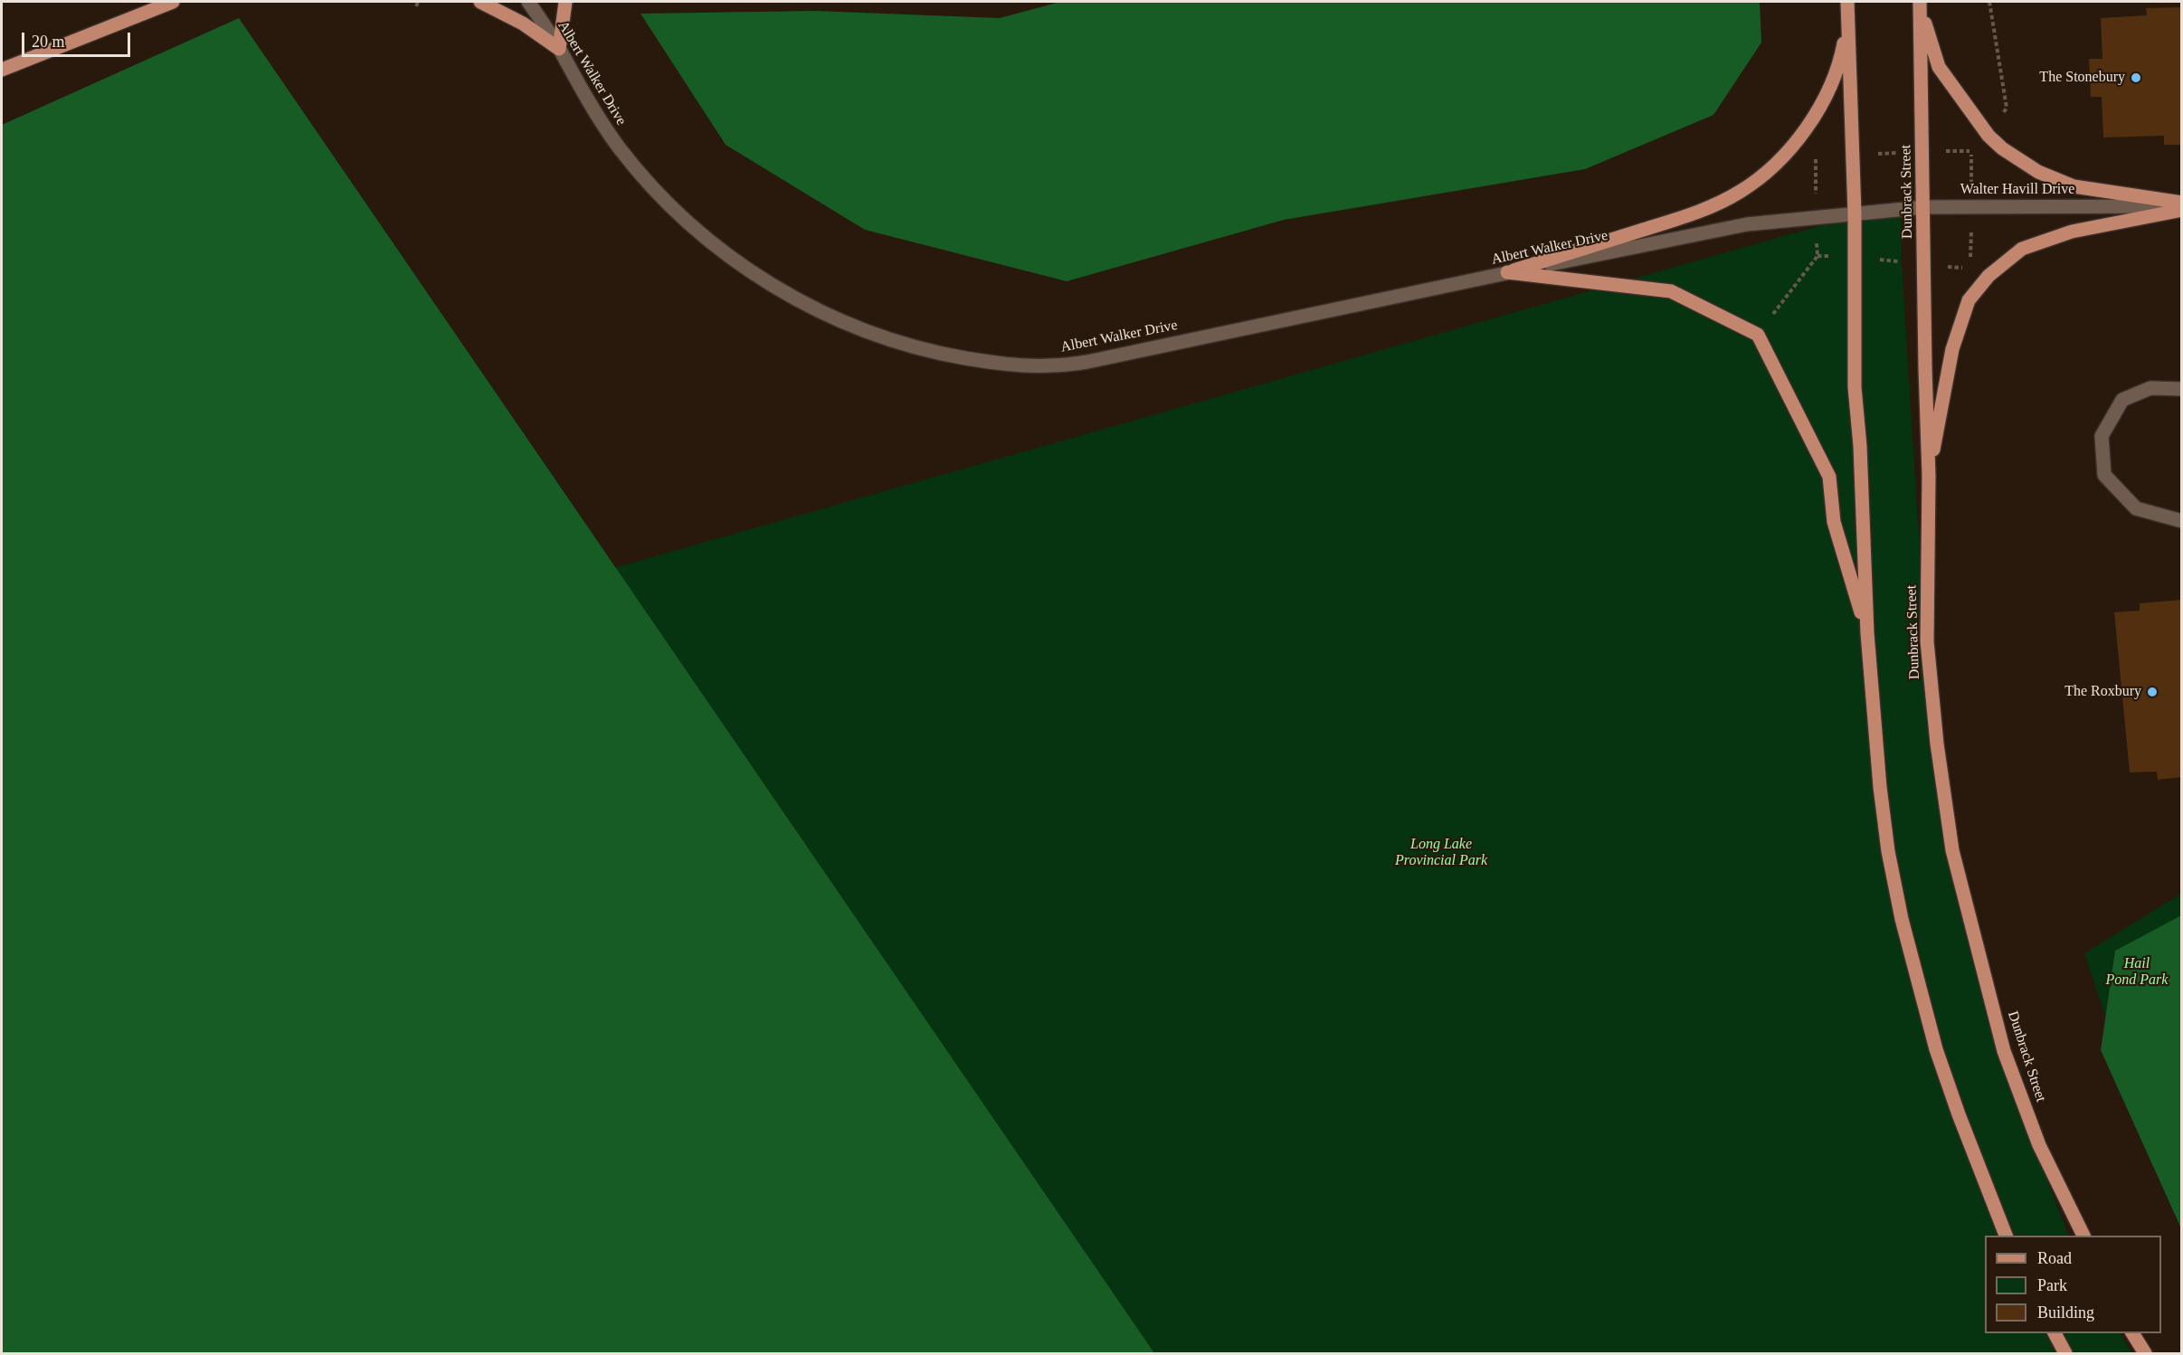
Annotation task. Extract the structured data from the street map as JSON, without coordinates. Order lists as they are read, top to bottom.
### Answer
{
  "streets": {
    "main road": ["Dunbrack Street"],
    "street": ["Albert Walker Drive", "Walter Havill Drive"]
  },
  "crossings": [
    ["Albert Walker Drive", "Walter Havill Drive"],
    ["Walter Havill Drive", "Dunbrack Street"]
  ],
  "parks": ["Long Lake Provincial Park", "Hail Pond Park"],
  "places": ["The Stonebury", "The Roxbury"],
  "legend": ["Road", "Park", "Building"],
  "scale_bar": "20 m"
}
